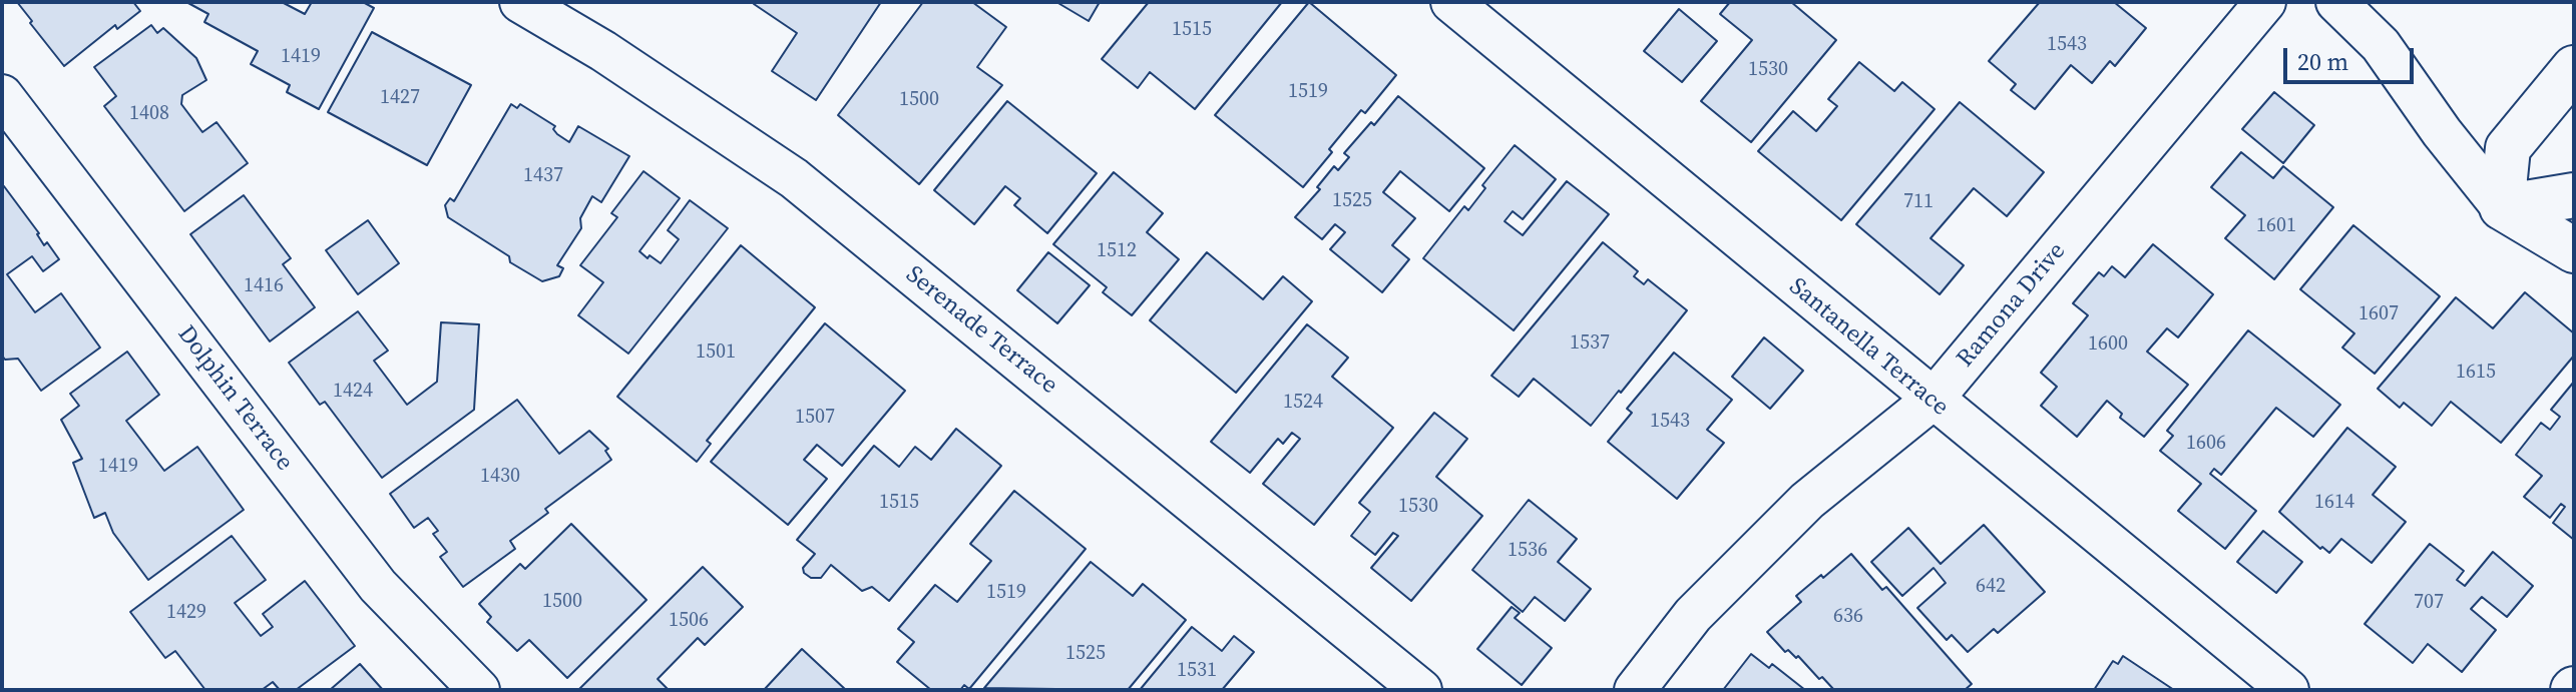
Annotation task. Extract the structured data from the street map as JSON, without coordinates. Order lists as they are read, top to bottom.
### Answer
{
  "streets": {
    "street": [
      "Ramona Drive",
      "Serenade Terrace",
      "Santanella Terrace",
      "Dolphin Terrace"
    ]
  },
  "crossings": [
    ["Ramona Drive", "Santanella Terrace"]
  ],
  "house_numbers": [
    "1515",
    "1543",
    "1419",
    "1530",
    "1519",
    "1427",
    "1500",
    "1408",
    "1437",
    "1525",
    "711",
    "1601",
    "1512",
    "1416",
    "1607",
    "1537",
    "1600",
    "1501",
    "1615",
    "1424",
    "1524",
    "1507",
    "1543",
    "1606",
    "1419",
    "1430",
    "1515",
    "1614",
    "1530",
    "1536",
    "642",
    "1519",
    "1500",
    "707",
    "1429",
    "636",
    "1506",
    "1525",
    "1531"
  ],
  "scale_bar": "20 m"
}
